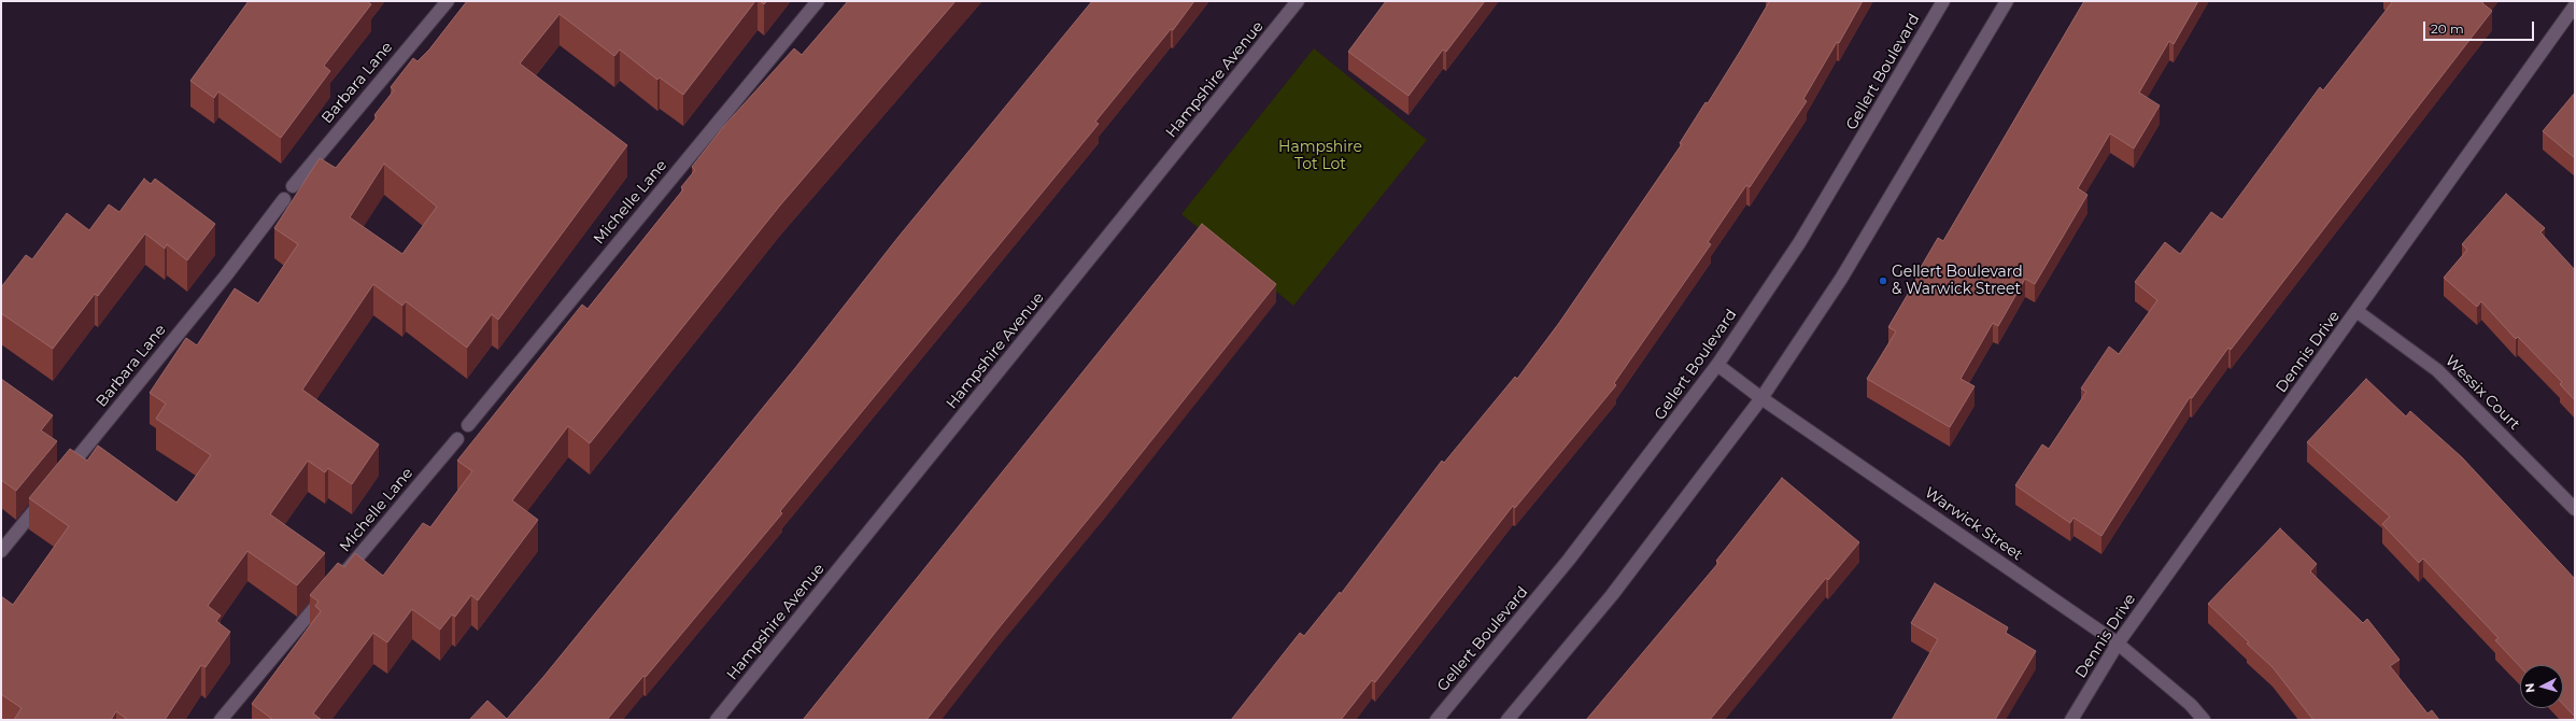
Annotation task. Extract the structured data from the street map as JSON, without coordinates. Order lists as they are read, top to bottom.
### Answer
{
  "streets": {
    "street": [
      "Gellert Boulevard",
      "Hampshire Avenue",
      "Barbara Lane",
      "Michelle Lane",
      "Dennis Drive",
      "Wessix Court",
      "Warwick Street"
    ]
  },
  "crossings": [
    ["Gellert Boulevard", "Warwick Street"],
    ["Dennis Drive", "Wessix Court"],
    ["Dennis Drive", "Warwick Street"]
  ],
  "parks": ["Hampshire Tot Lot"],
  "places": ["Gellert Boulevard & Warwick Street"],
  "scale_bar": "20 m",
  "north": "left"
}
